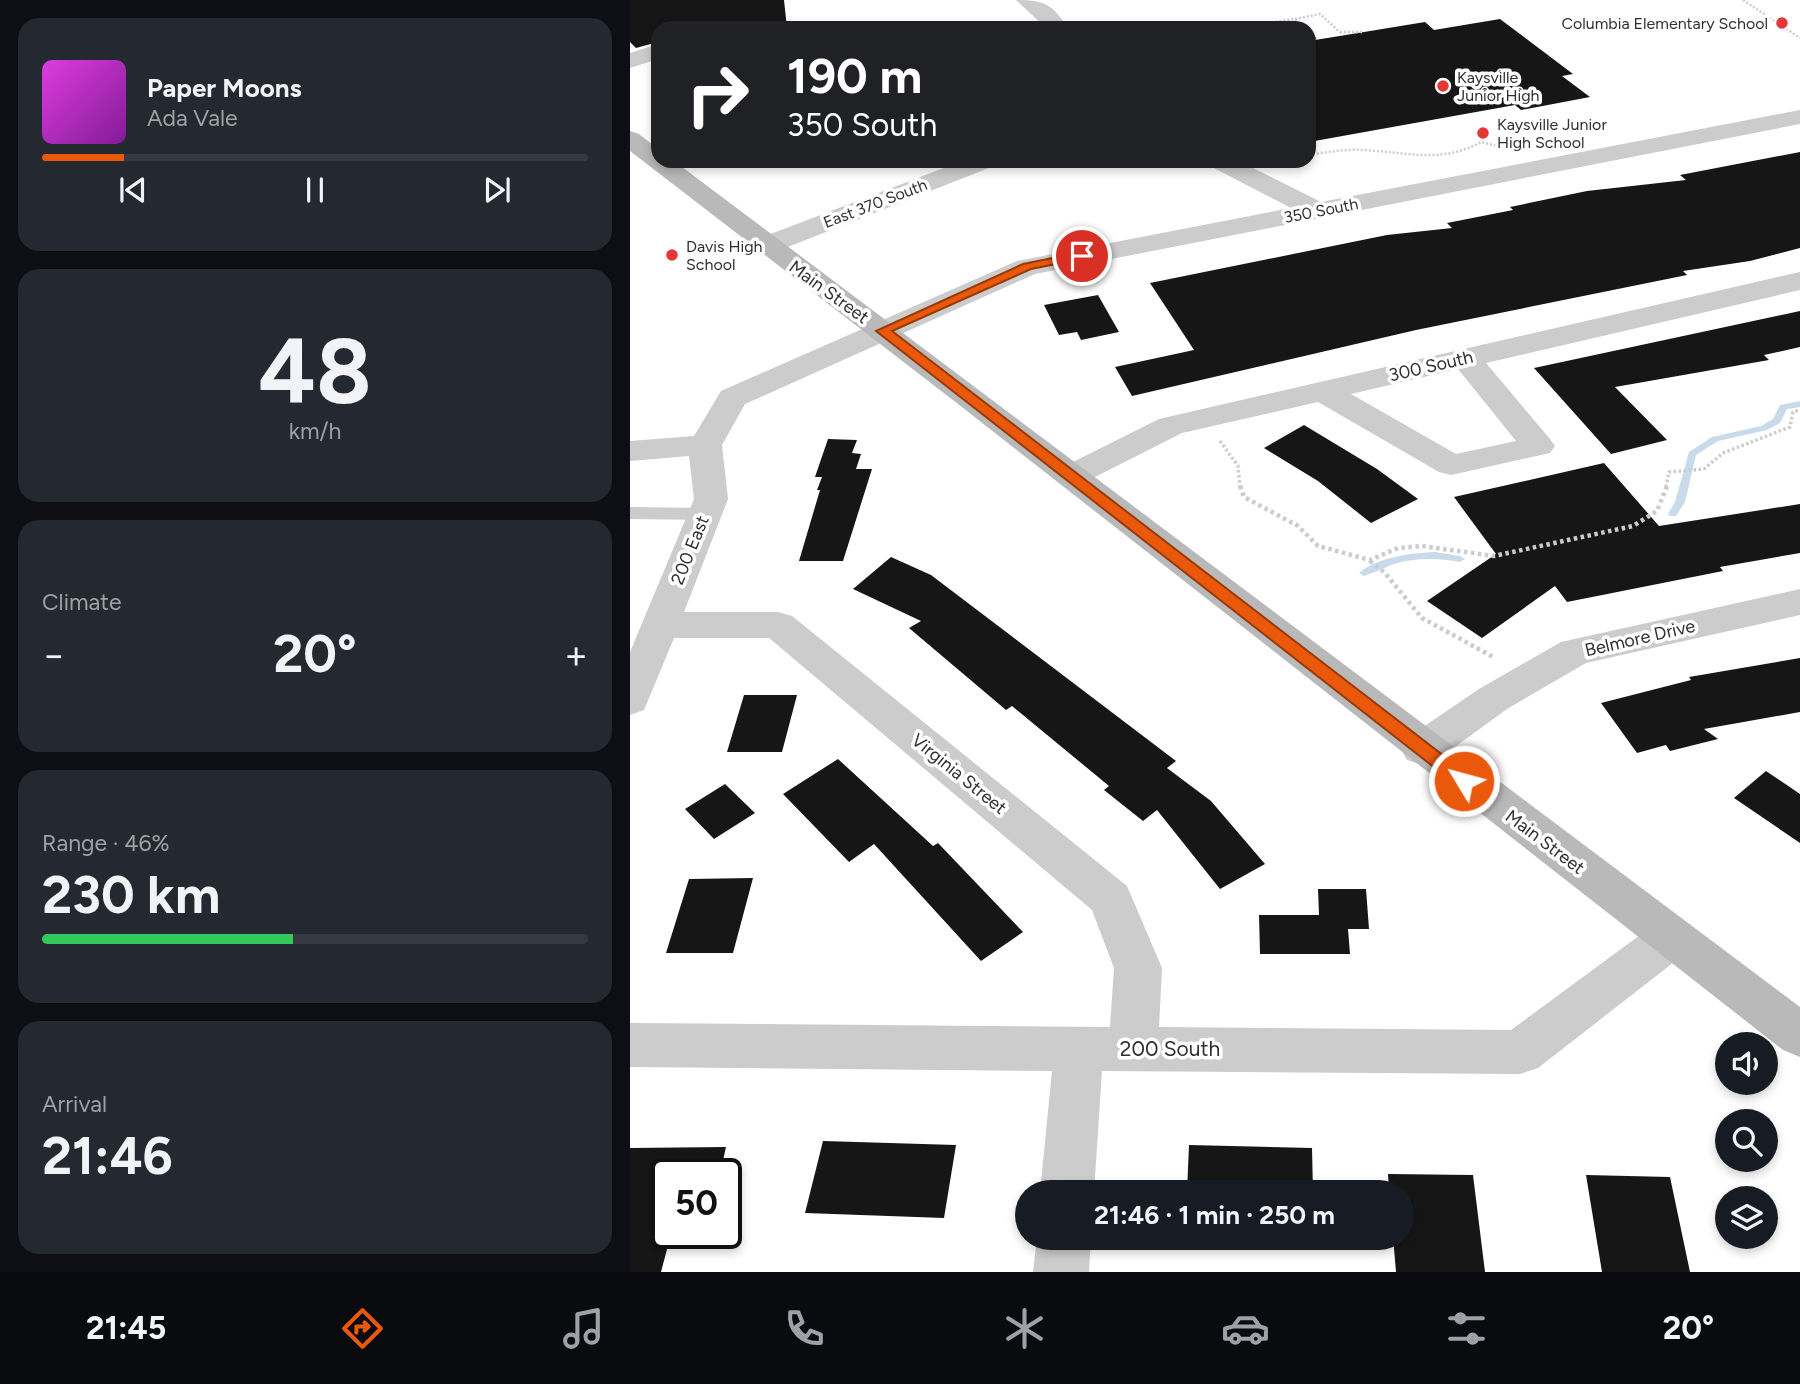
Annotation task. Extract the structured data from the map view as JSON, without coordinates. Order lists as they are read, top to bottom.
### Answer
{
  "streets": {
    "main road": ["Main Street"],
    "street": [
      "East 370 South",
      "350 South",
      "300 South",
      "200 East",
      "Belmore Drive",
      "Virginia Street",
      "200 South"
    ]
  },
  "crossings": [
    ["East 370 South", "Main Street"],
    ["350 South", "Main Street"],
    ["Main Street", "300 South"],
    ["Main Street", "Belmore Drive"],
    ["Main Street", "200 South"],
    ["200 East", "Virginia Street"],
    ["Virginia Street", "200 South"]
  ],
  "places": [
    "Columbia Elementary School",
    "Kaysville Junior High",
    "Kaysville Junior High School",
    "Davis High School"
  ],
  "page": {
    "turn": ["190 m", "350 South"],
    "song": ["Paper Moons", "Ada Vale"],
    "tile": [
      ["48", "km/h"],
      "Climate",
      ["Range · 46%", "230 km"],
      ["Arrival", "21:46"]
    ],
    "heat": ["−", "20°", "+"],
    "limit": "50",
    "trip": "21:46 · 1 min · 250 m",
    "tabs": ["21:45", "20°"]
  }
}
